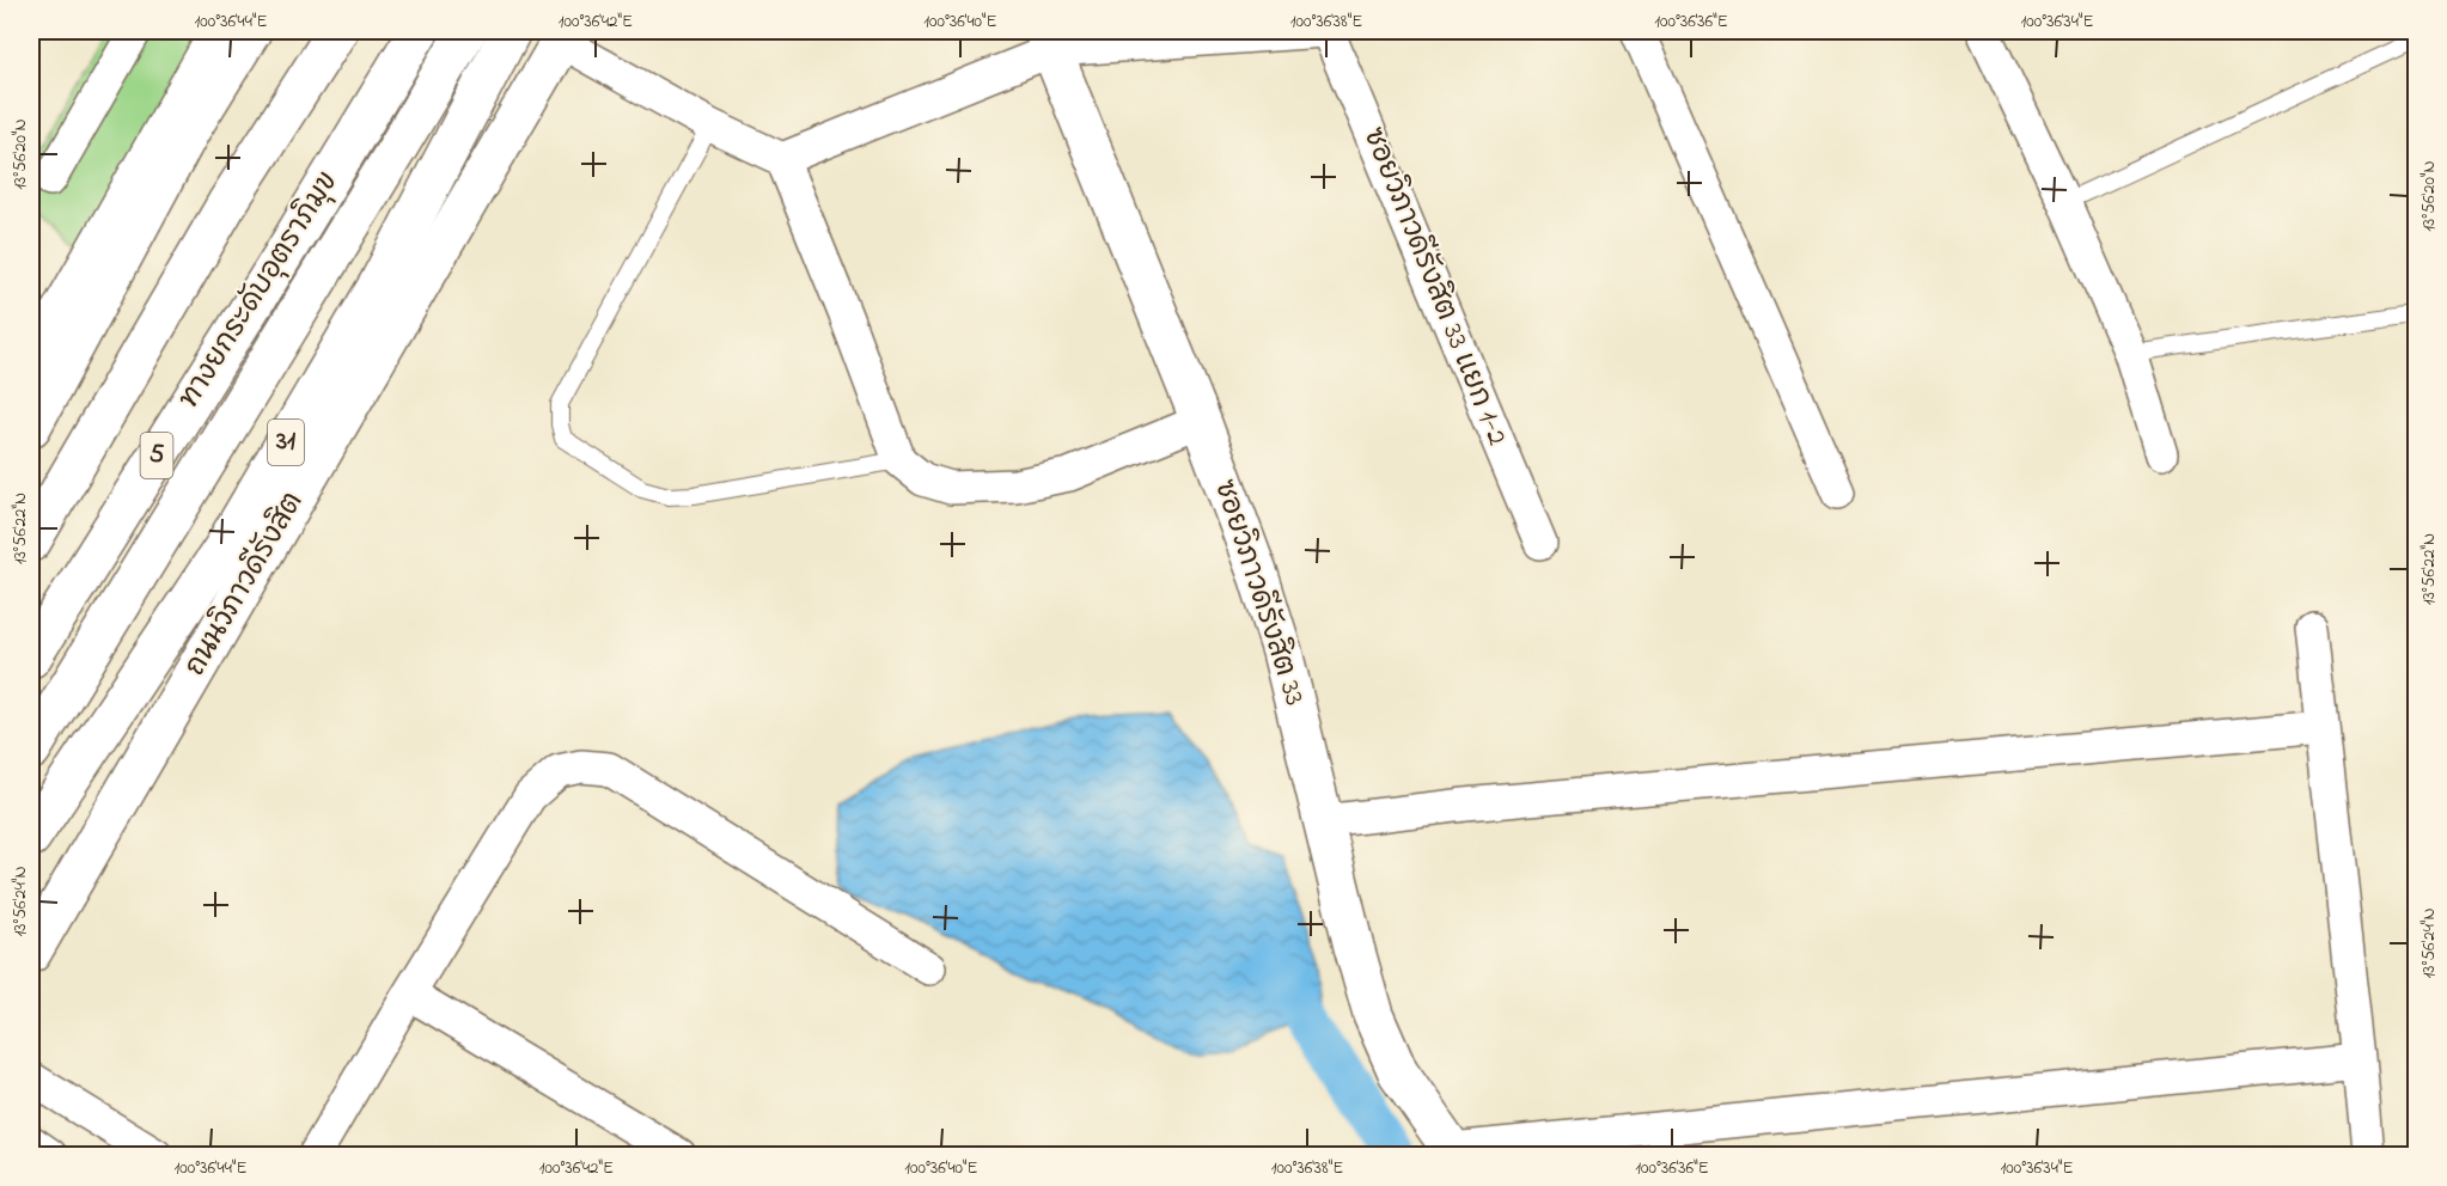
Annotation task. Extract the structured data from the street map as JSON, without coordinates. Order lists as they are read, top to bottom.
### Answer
{
  "streets": {
    "main road": [
      "ทางยกระดับอุตราภิมุข",
      "31",
      "5",
      "ถนนวิภาวดีรังสิต",
      "ซอยวิภาวดีรังสิต 33"
    ],
    "street": ["ซอยวิภาวดีรังสิต 33 แยก 1-2"]
  },
  "coordinates": [
    "100°36'44\"E",
    "100°36'42\"E",
    "100°36'40\"E",
    "100°36'38\"E",
    "100°36'36\"E",
    "100°36'34\"E",
    "13°56'20\"N",
    "13°56'22\"N",
    "13°56'24\"N"
  ]
}
